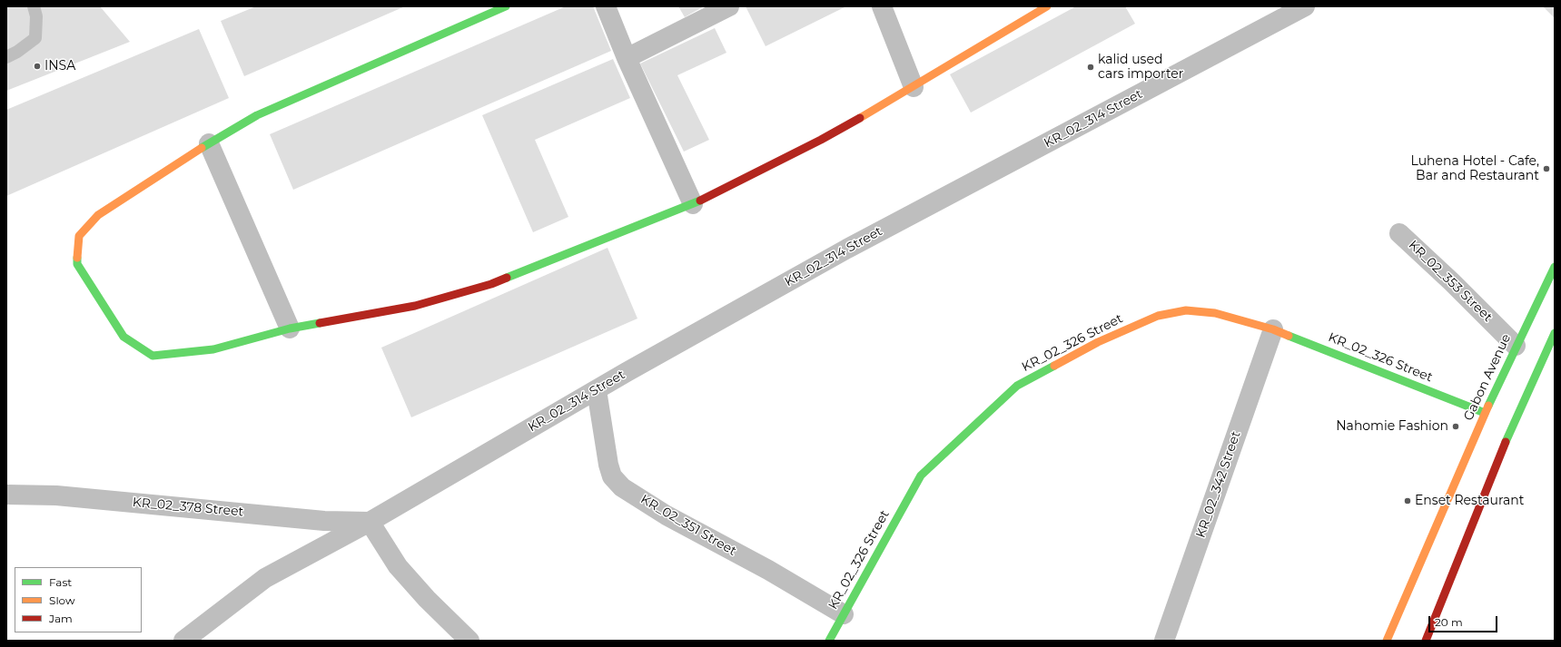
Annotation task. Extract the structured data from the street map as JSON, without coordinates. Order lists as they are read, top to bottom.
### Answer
{
  "streets": {
    "street": [
      "KR_02_314 Street",
      "KR_02_353 Street",
      "KR_02_326 Street",
      "Gabon Avenue",
      "KR_02_342 Street",
      "KR_02_378 Street",
      "KR_02_351 Street"
    ]
  },
  "crossings": [
    ["KR_02_314 Street", "KR_02_378 Street"],
    ["KR_02_314 Street", "KR_02_351 Street"],
    ["KR_02_353 Street", "Gabon Avenue"],
    ["KR_02_326 Street", "Gabon Avenue"],
    ["KR_02_326 Street", "KR_02_342 Street"],
    ["KR_02_326 Street", "KR_02_351 Street"]
  ],
  "places": [
    "INSA",
    "kalid used cars importer",
    "Luhena Hotel - Cafe, Bar and Restaurant",
    "Nahomie Fashion",
    "Enset Restaurant"
  ],
  "legend": ["Fast", "Slow", "Jam"],
  "scale_bar": "20 m"
}
